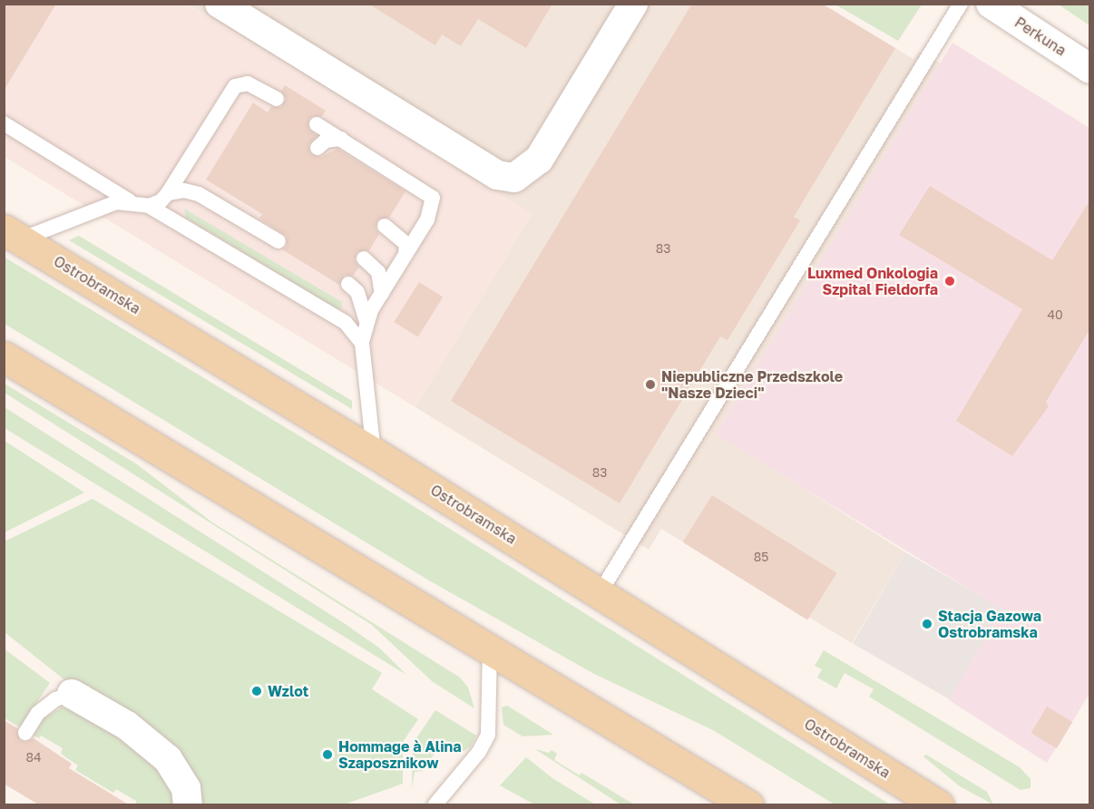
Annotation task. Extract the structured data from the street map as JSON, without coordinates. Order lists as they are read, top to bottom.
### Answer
{
  "streets": {
    "main road": ["Ostrobramska"],
    "street": ["Perkuna"]
  },
  "places": [
    "Luxmed Onkologia Szpital Fieldorfa",
    "Niepubliczne Przedszkole \"Nasze Dzieci\"",
    "Stacja Gazowa Ostrobramska",
    "Wzlot",
    "Hommage à Alina Szaposznikow"
  ],
  "house_numbers": [
    "83",
    "40",
    "83",
    "85",
    "84"
  ]
}
